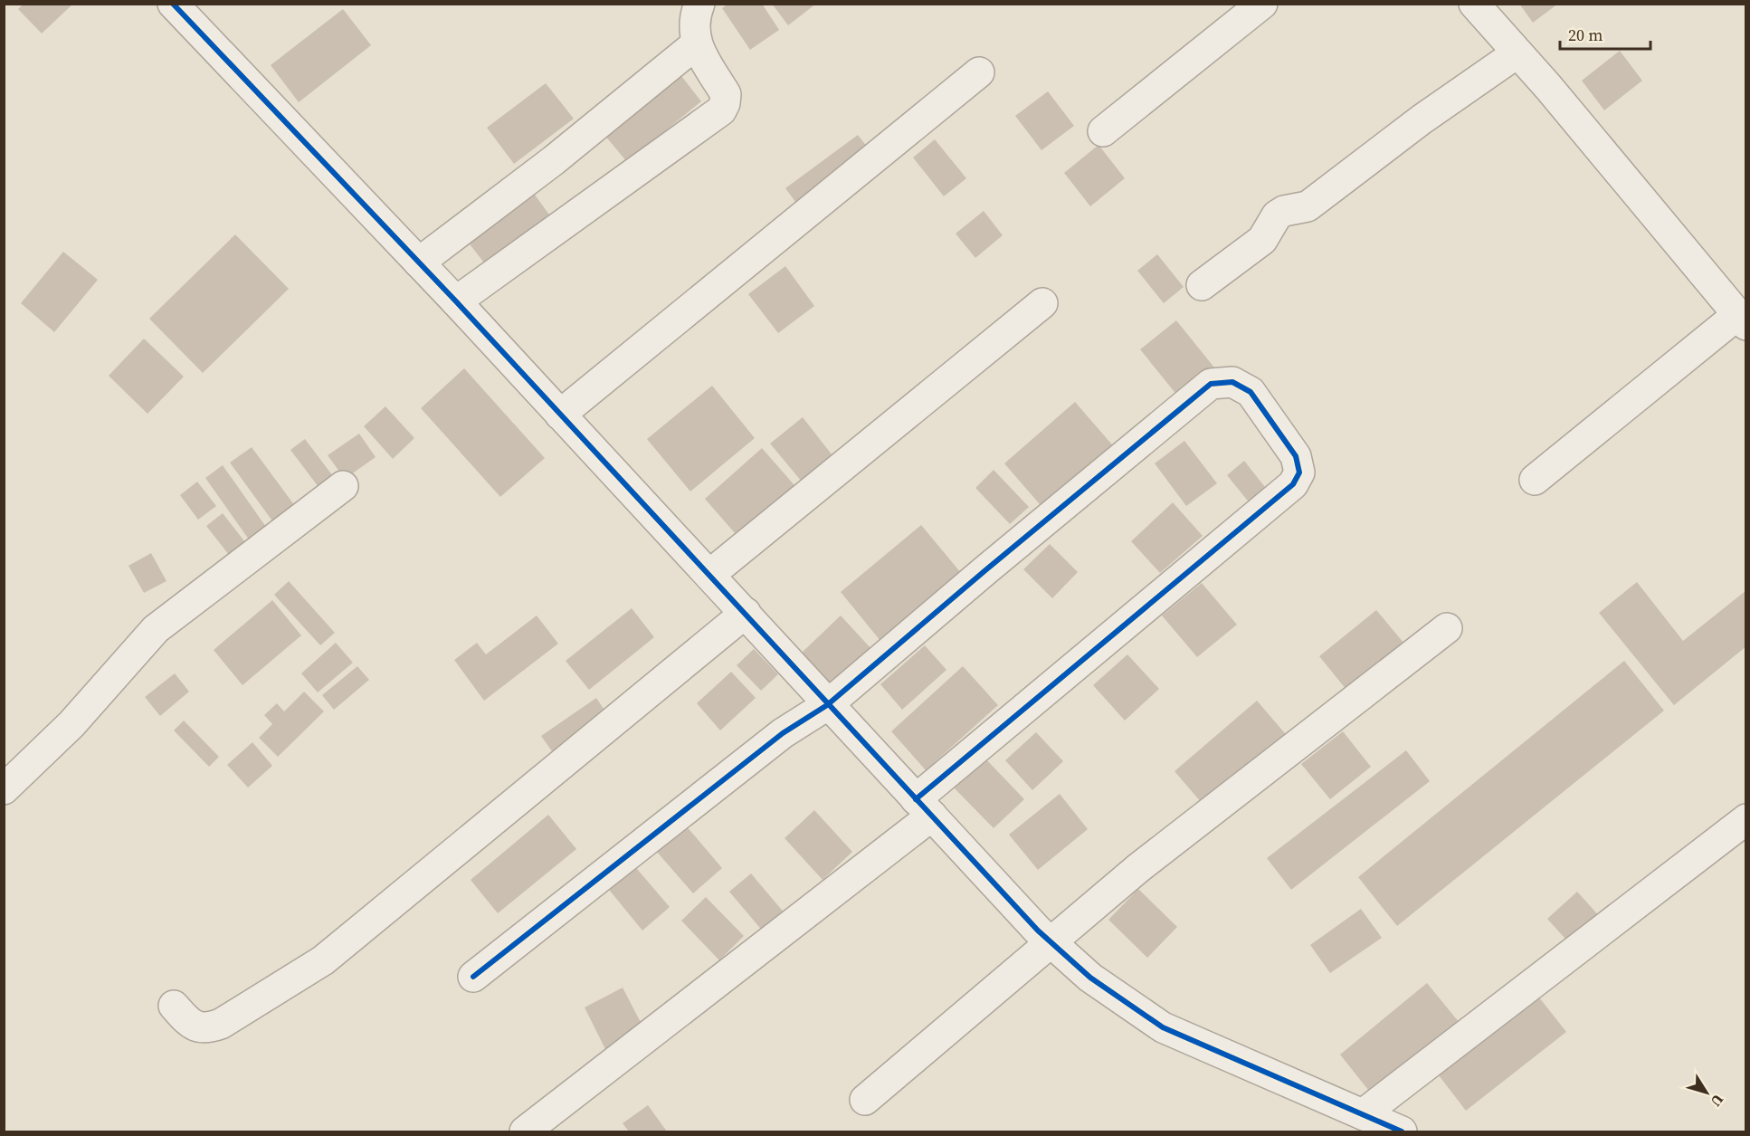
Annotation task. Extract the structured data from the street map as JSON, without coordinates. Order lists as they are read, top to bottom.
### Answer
{
  "scale_bar": "20 m",
  "north": "bottom right"
}
